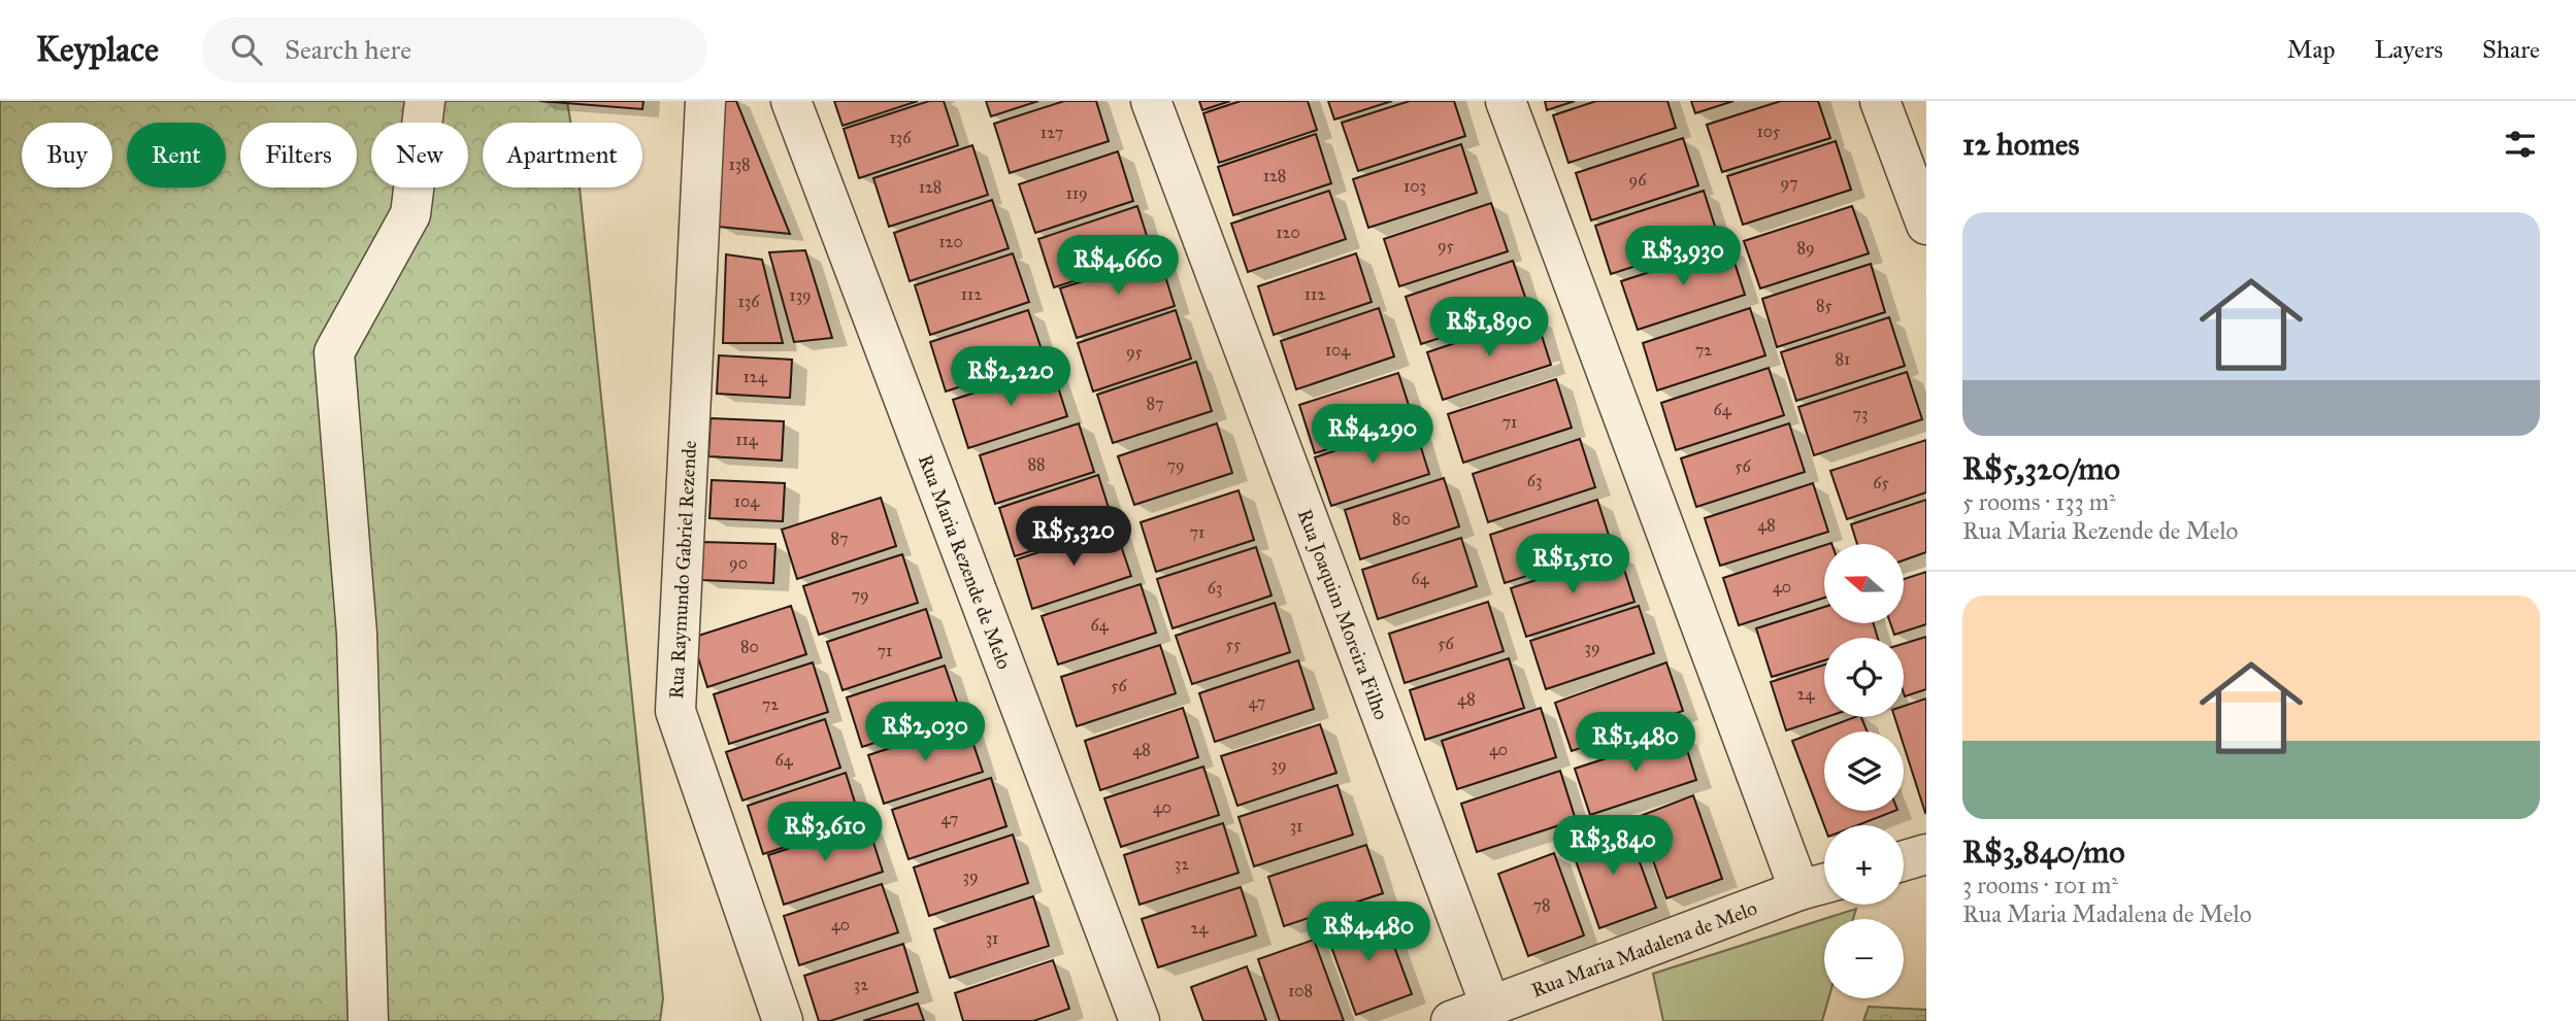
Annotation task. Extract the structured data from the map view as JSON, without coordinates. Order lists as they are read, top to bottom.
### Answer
{
  "streets": {
    "street": [
      "Rua Maria Rezende de Melo",
      "Rua Raymundo Gabriel Rezende",
      "Rua Joaquim Moreira Filho",
      "Rua Maria Madalena de Melo"
    ]
  },
  "crossings": [
    ["Rua Joaquim Moreira Filho", "Rua Maria Madalena de Melo"]
  ],
  "house_numbers": [
    "105",
    "127",
    "136",
    "138",
    "128",
    "96",
    "97",
    "103",
    "128",
    "119",
    "120",
    "120",
    "95",
    "89",
    "112",
    "112",
    "139",
    "136",
    "85",
    "104",
    "72",
    "95",
    "81",
    "124",
    "87",
    "64",
    "73",
    "71",
    "114",
    "88",
    "79",
    "56",
    "63",
    "65",
    "104",
    "80",
    "48",
    "71",
    "87",
    "90",
    "64",
    "40",
    "63",
    "79",
    "64",
    "56",
    "55",
    "80",
    "39",
    "71",
    "56",
    "24",
    "48",
    "47",
    "72",
    "48",
    "40",
    "64",
    "39",
    "40",
    "47",
    "31",
    "32",
    "39",
    "78",
    "40",
    "24",
    "31",
    "32",
    "108"
  ],
  "north": "left",
  "page": {
    "header": "Keyplace",
    "search": "Search here",
    "nav": ["Map", "Layers", "Share"],
    "heading": "12 homes",
    "chip": [
      "Buy",
      "Rent",
      "Filters",
      "New",
      "Apartment"
    ],
    "list": [
      {
        "name": "R$5,320/mo",
        "note": "5 rooms · 133 m² · Rua Maria Rezende de Melo"
      },
      {
        "name": "R$3,840/mo",
        "note": "3 rooms · 101 m² · Rua Maria Madalena de Melo"
      }
    ],
    "price": [
      "R$3,930",
      "R$4,660",
      "R$1,890",
      "R$2,220",
      "R$4,290",
      "R$5,320",
      "R$1,510",
      "R$2,030",
      "R$1,480",
      "R$3,610",
      "R$3,840",
      "R$4,480"
    ],
    "map_buttons": ["+", "−"]
  }
}
